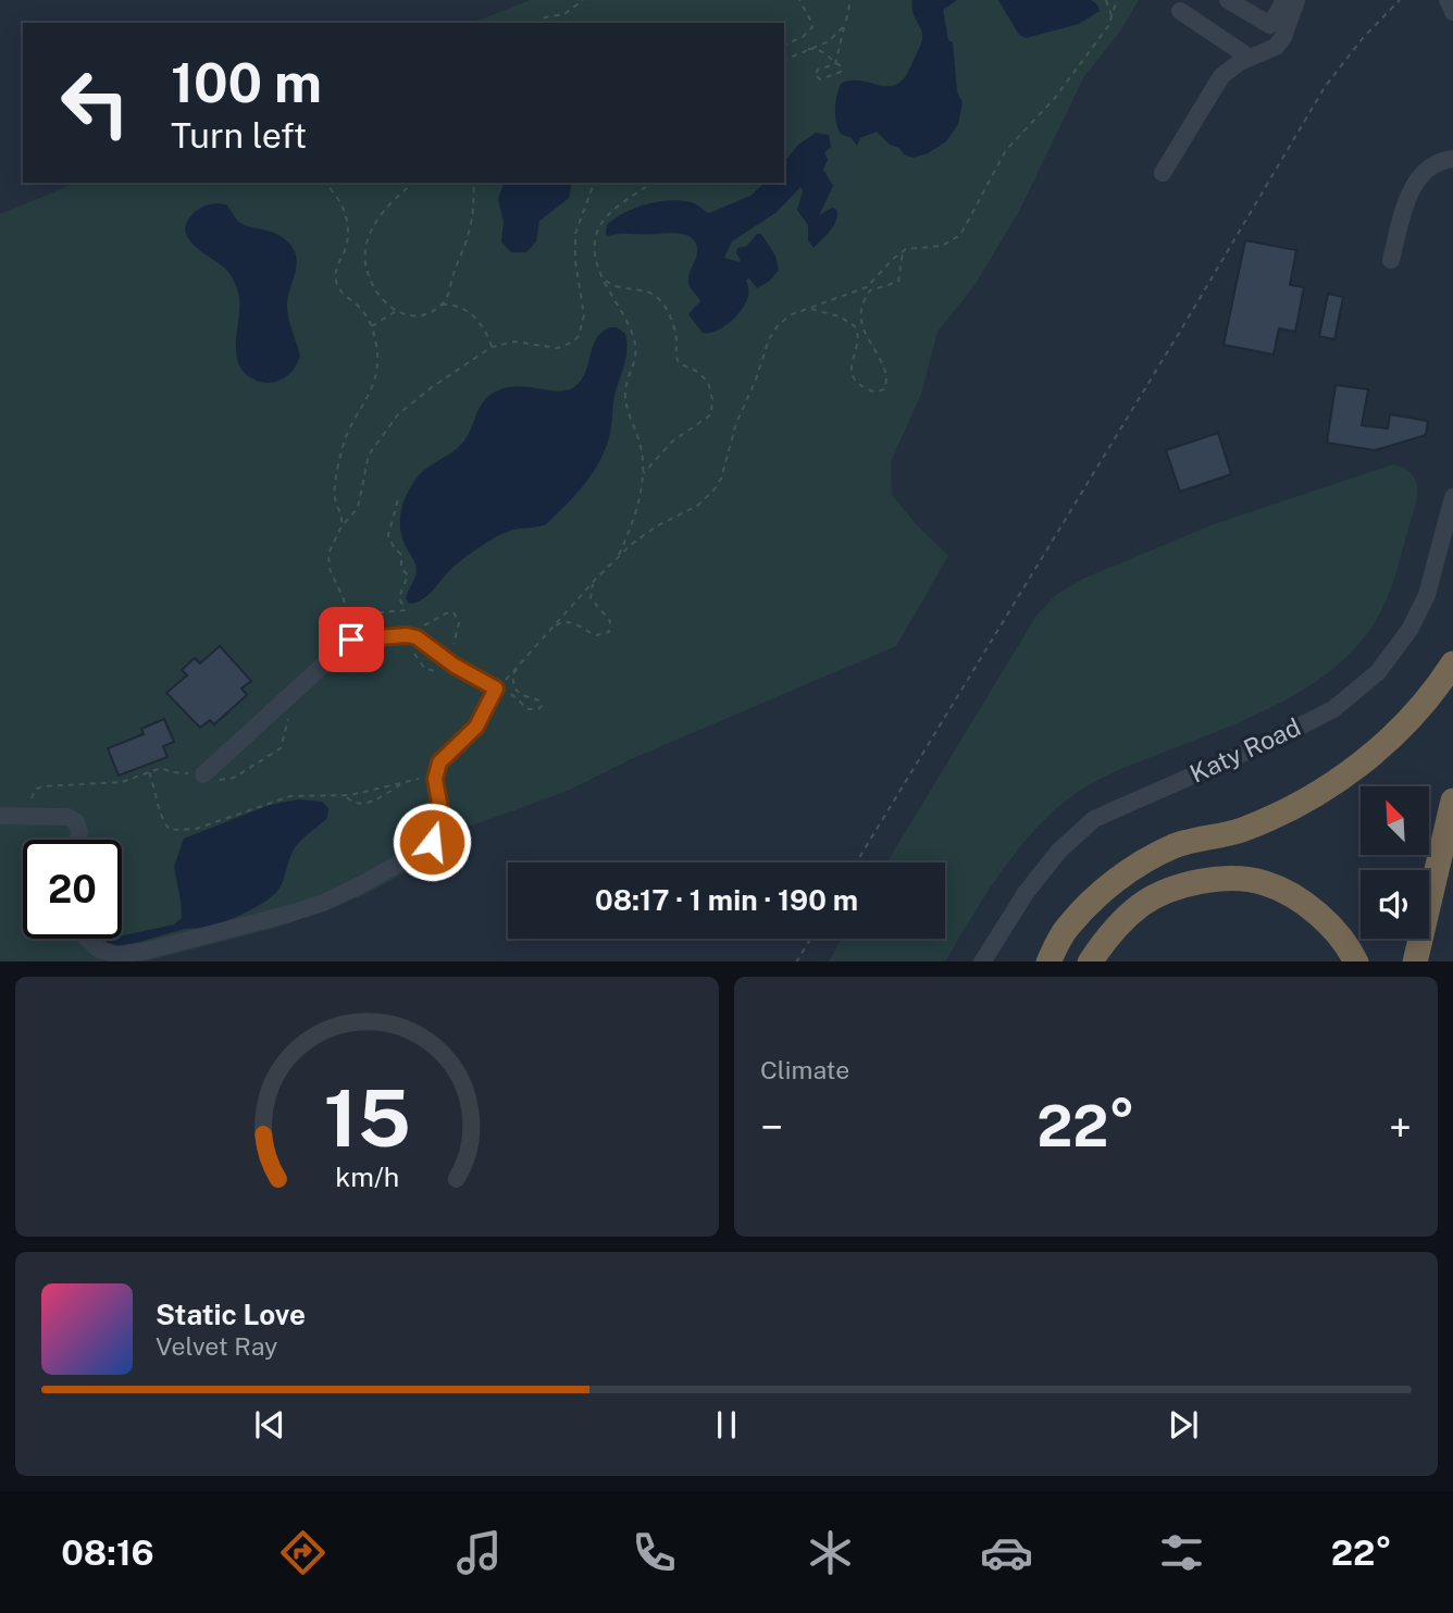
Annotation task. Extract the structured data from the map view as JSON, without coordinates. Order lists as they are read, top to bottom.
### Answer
{
  "streets": {
    "street": ["Katy Road"]
  },
  "north": "top left",
  "page": {
    "turn": ["100 m", "Turn left"],
    "limit": "20",
    "trip": "08:17 · 1 min · 190 m",
    "tile": "Climate",
    "heat": ["−", "22°", "+"],
    "song": ["Static Love", "Velvet Ray"],
    "tabs": ["08:16", "22°"],
    "gauge": ["15", "km/h"]
  }
}
